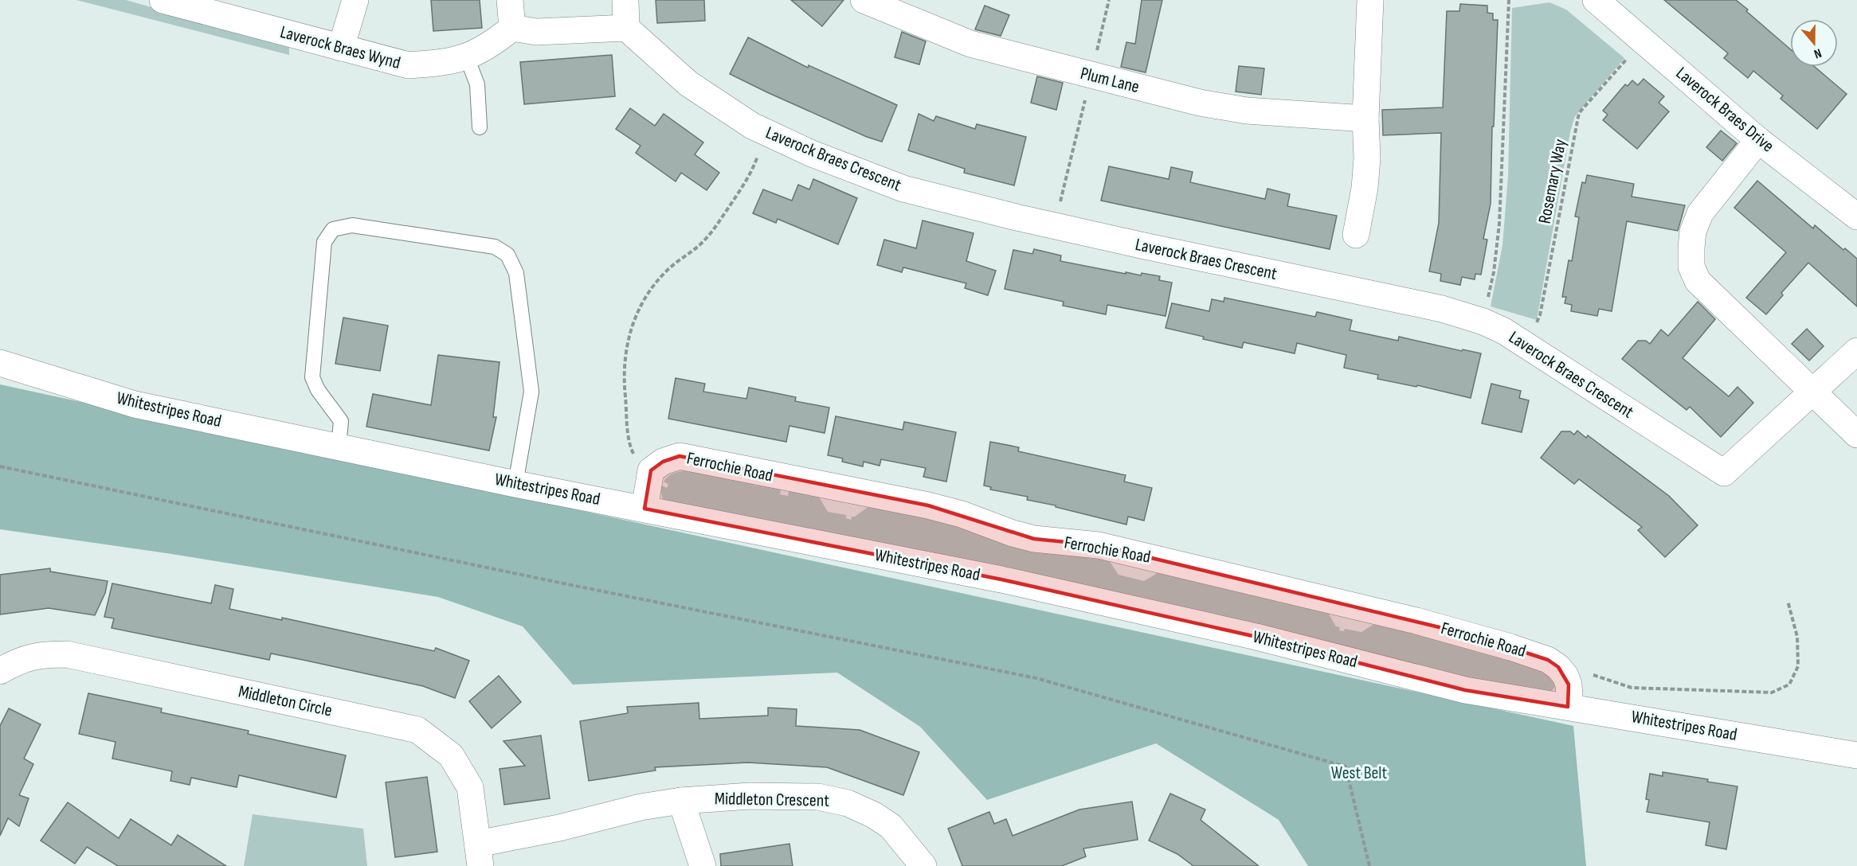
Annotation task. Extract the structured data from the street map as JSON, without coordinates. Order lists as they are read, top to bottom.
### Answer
{
  "streets": {
    "street": [
      "Laverock Braes Wynd",
      "Plum Lane",
      "Laverock Braes Drive",
      "Laverock Braes Crescent",
      "Whitestripes Road",
      "Ferrochie Road",
      "Middleton Circle",
      "Middleton Crescent"
    ],
    "path": ["Rosemary Way"]
  },
  "crossings": [
    ["Laverock Braes Drive", "Rosemary Way"],
    ["Laverock Braes Crescent", "Rosemary Way"],
    ["Whitestripes Road", "Ferrochie Road"],
    ["Middleton Circle", "Middleton Crescent"]
  ],
  "parks": ["West Belt"],
  "north": "bottom"
}
